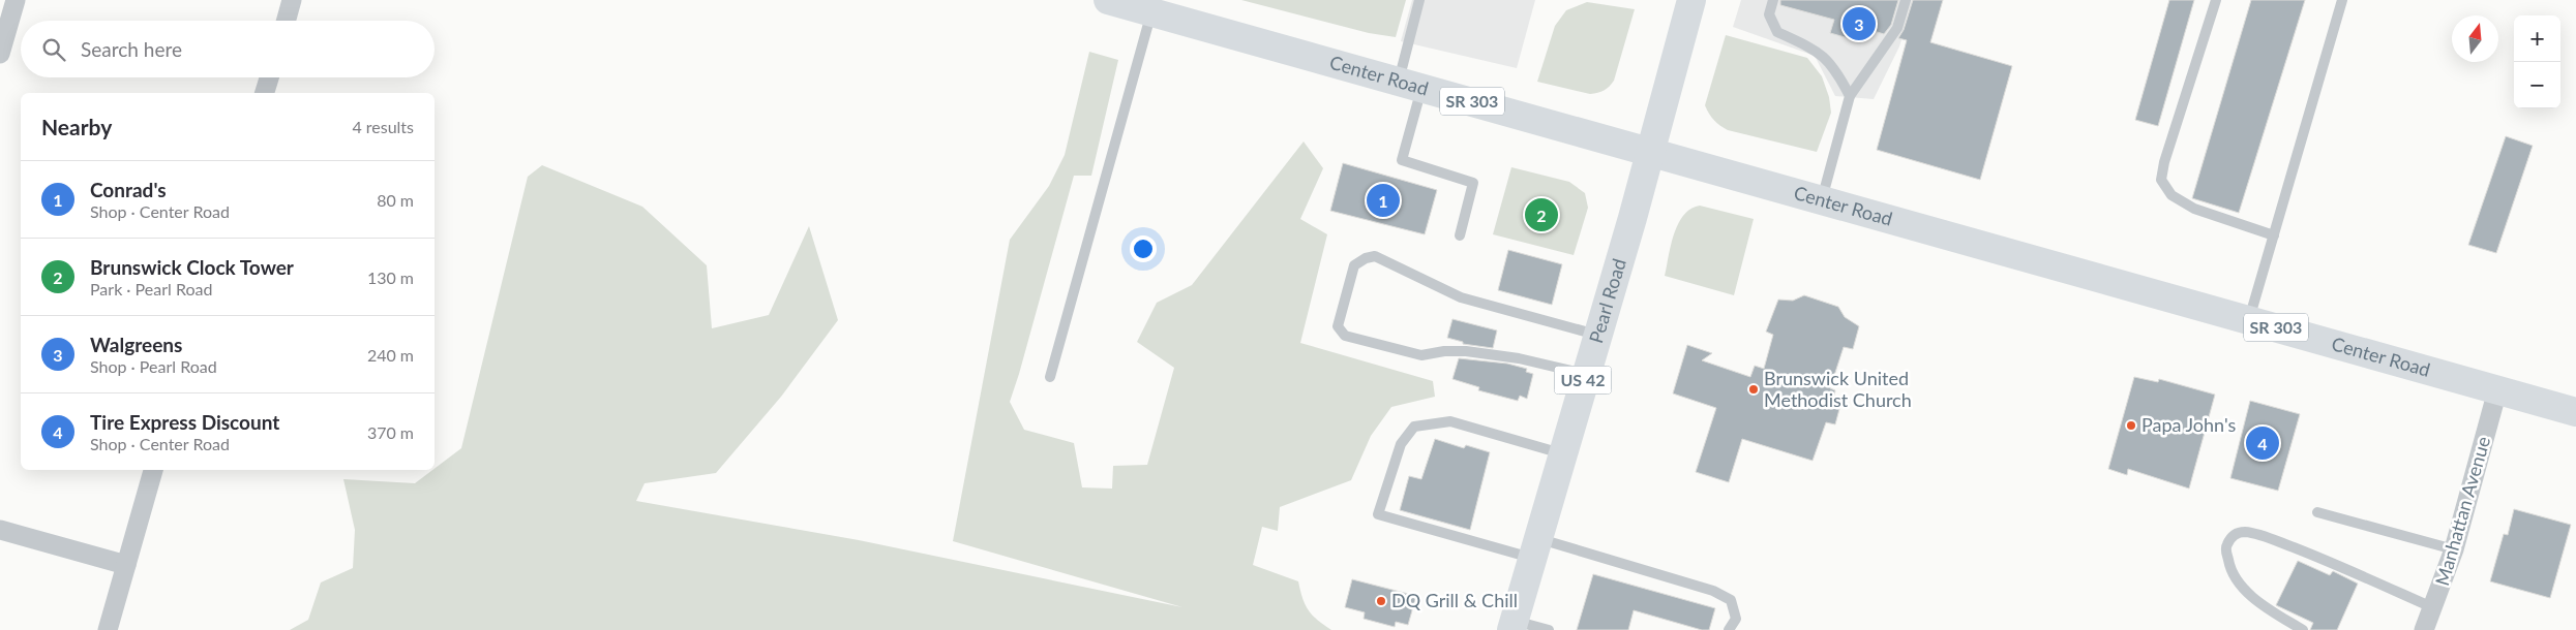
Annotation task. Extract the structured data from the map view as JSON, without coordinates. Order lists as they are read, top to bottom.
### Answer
{
  "streets": {
    "main road": [
      "Center Road",
      "SR 303",
      "Pearl Road",
      "US 42"
    ],
    "street": ["Manhattan Avenue"]
  },
  "crossings": [
    ["Center Road", "Pearl Road"],
    ["Center Road", "Manhattan Avenue"]
  ],
  "places": ["Brunswick United Methodist Church", "Papa John's", "DQ Grill & Chill"],
  "north": "top",
  "page": {
    "pins": [
      "3",
      "1",
      "2",
      "4"
    ],
    "map_buttons": ["+", "−"],
    "search": "Search here",
    "heading": ["Nearby", "4 results"],
    "list": [
      {
        "mark": "1",
        "name": "Conrad's",
        "note": "Shop · Center Road",
        "value": "80 m"
      },
      {
        "mark": "2",
        "name": "Brunswick Clock Tower",
        "note": "Park · Pearl Road",
        "value": "130 m"
      },
      {
        "mark": "3",
        "name": "Walgreens",
        "note": "Shop · Pearl Road",
        "value": "240 m"
      },
      {
        "mark": "4",
        "name": "Tire Express Discount",
        "note": "Shop · Center Road",
        "value": "370 m"
      }
    ]
  }
}
